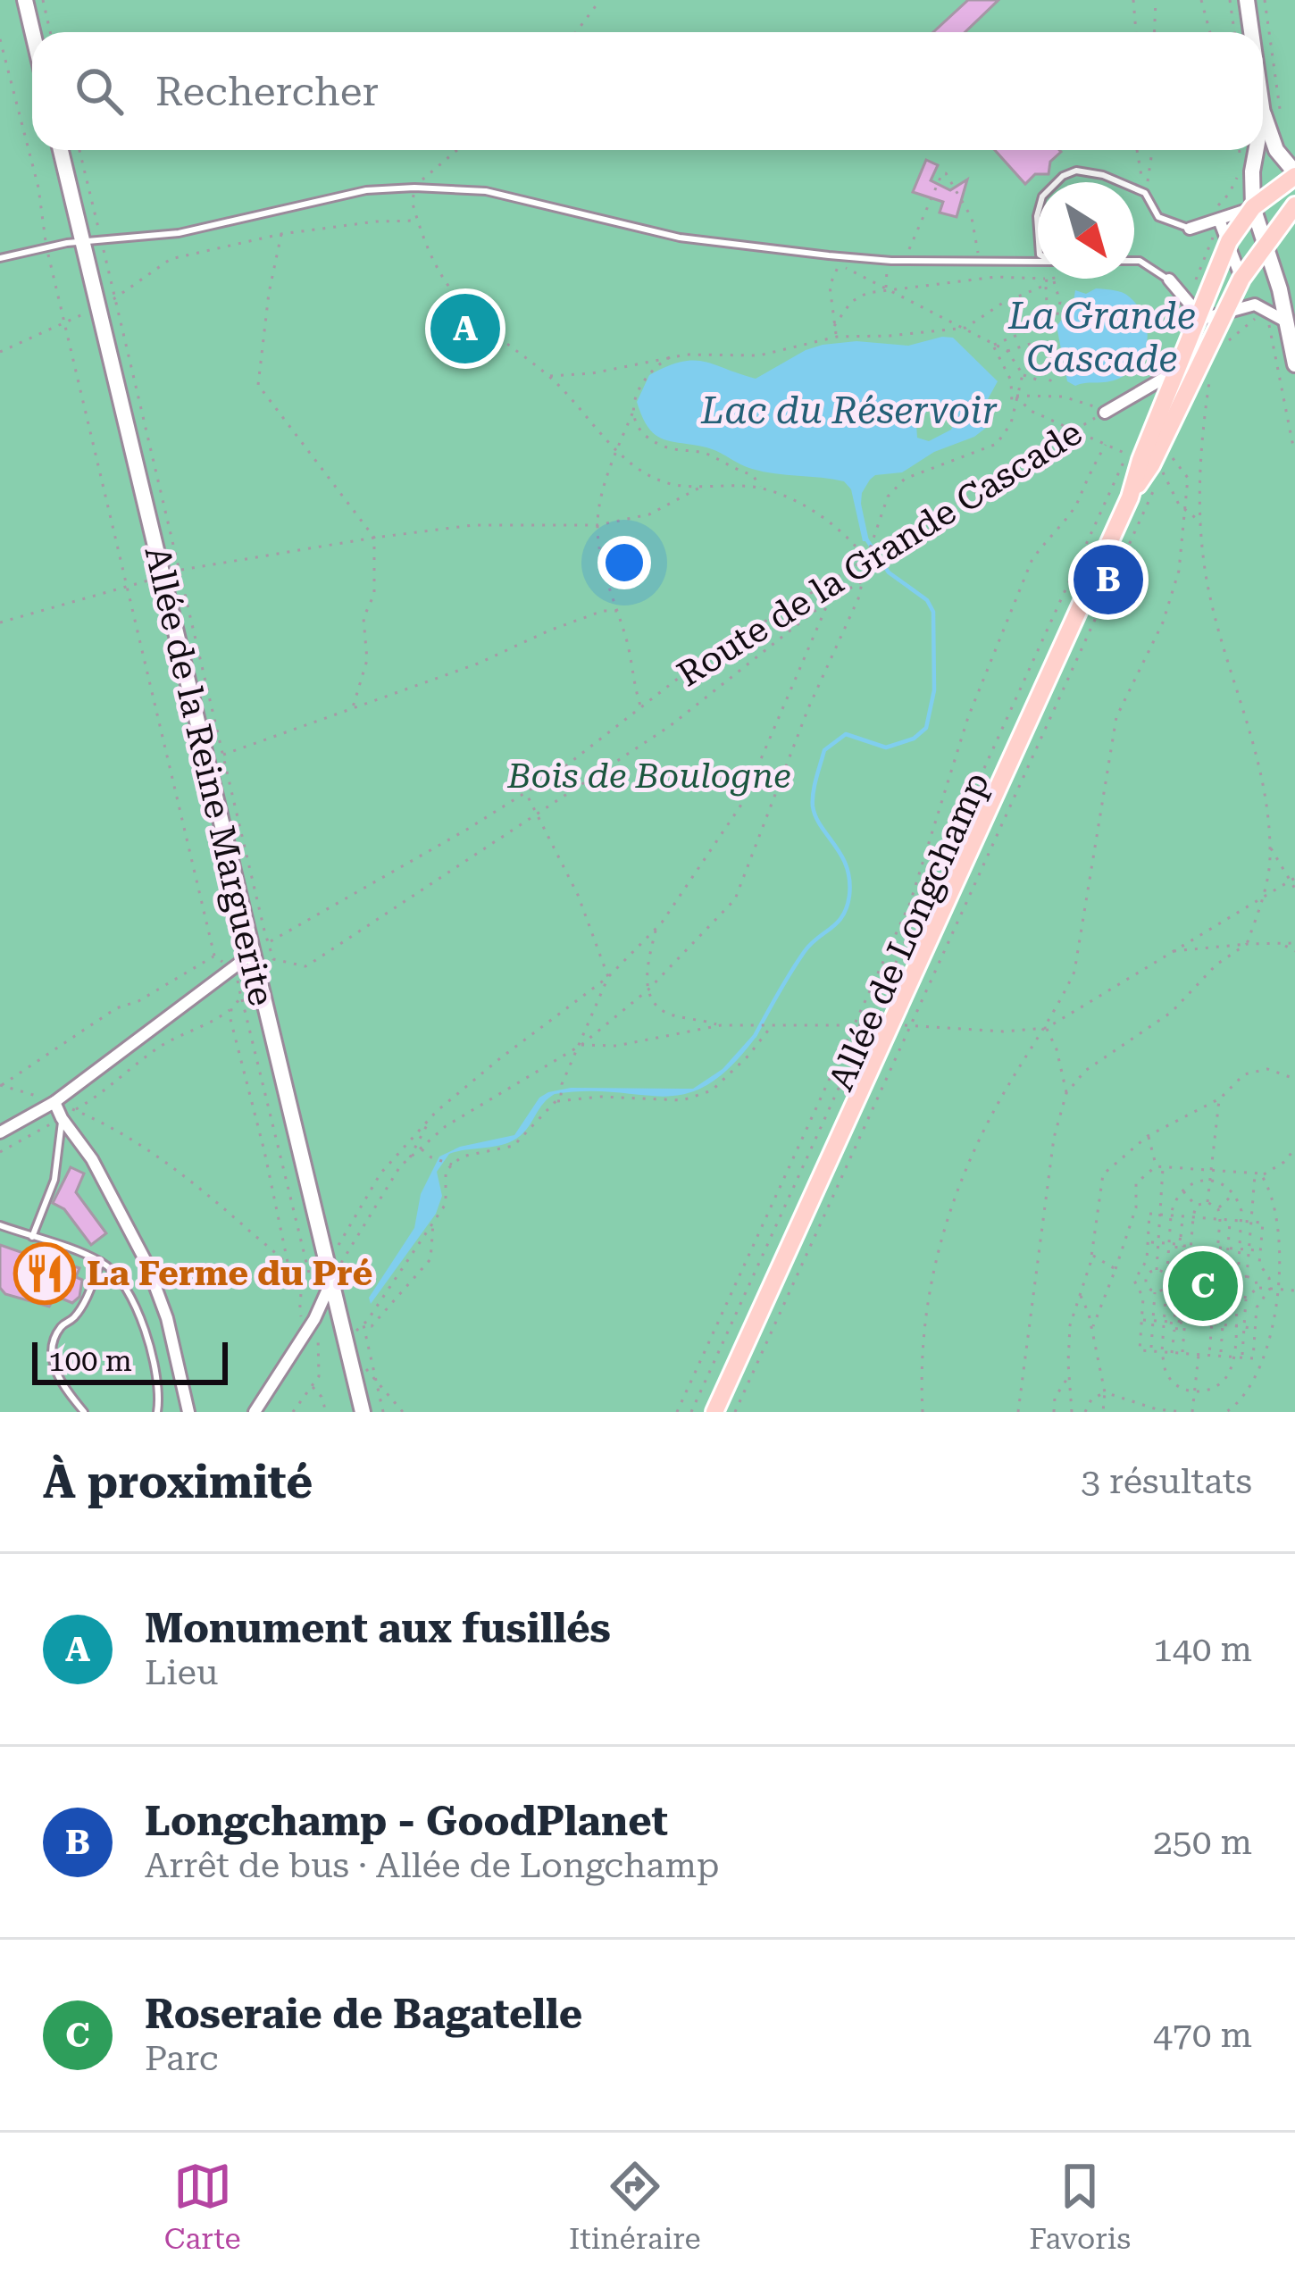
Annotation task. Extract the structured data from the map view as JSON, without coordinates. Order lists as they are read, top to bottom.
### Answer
{
  "streets": {
    "main road": ["Allée de la Reine Marguerite", "Allée de Longchamp"],
    "street": ["Route de la Grande Cascade"]
  },
  "crossings": [
    ["Route de la Grande Cascade", "Allée de la Reine Marguerite"],
    ["Route de la Grande Cascade", "Allée de Longchamp"]
  ],
  "water": ["La Grande Cascade", "Lac du Réservoir"],
  "parks": ["Bois de Boulogne"],
  "places": {
    "restaurant": ["La Ferme du Pré"]
  },
  "scale_bar": "100 m",
  "north": "bottom right",
  "page": {
    "search": "Rechercher",
    "pins": ["A", "B", "C"],
    "scale": "100 m",
    "heading": ["À proximité", "3 résultats"],
    "list": [
      {
        "mark": "A",
        "name": "Monument aux fusillés",
        "note": "Lieu",
        "value": "140 m"
      },
      {
        "mark": "B",
        "name": "Longchamp - GoodPlanet",
        "note": "Arrêt de bus · Allée de Longchamp",
        "value": "250 m"
      },
      {
        "mark": "C",
        "name": "Roseraie de Bagatelle",
        "note": "Parc",
        "value": "470 m"
      }
    ],
    "nav": ["Carte", "Itinéraire", "Favoris"]
  }
}
